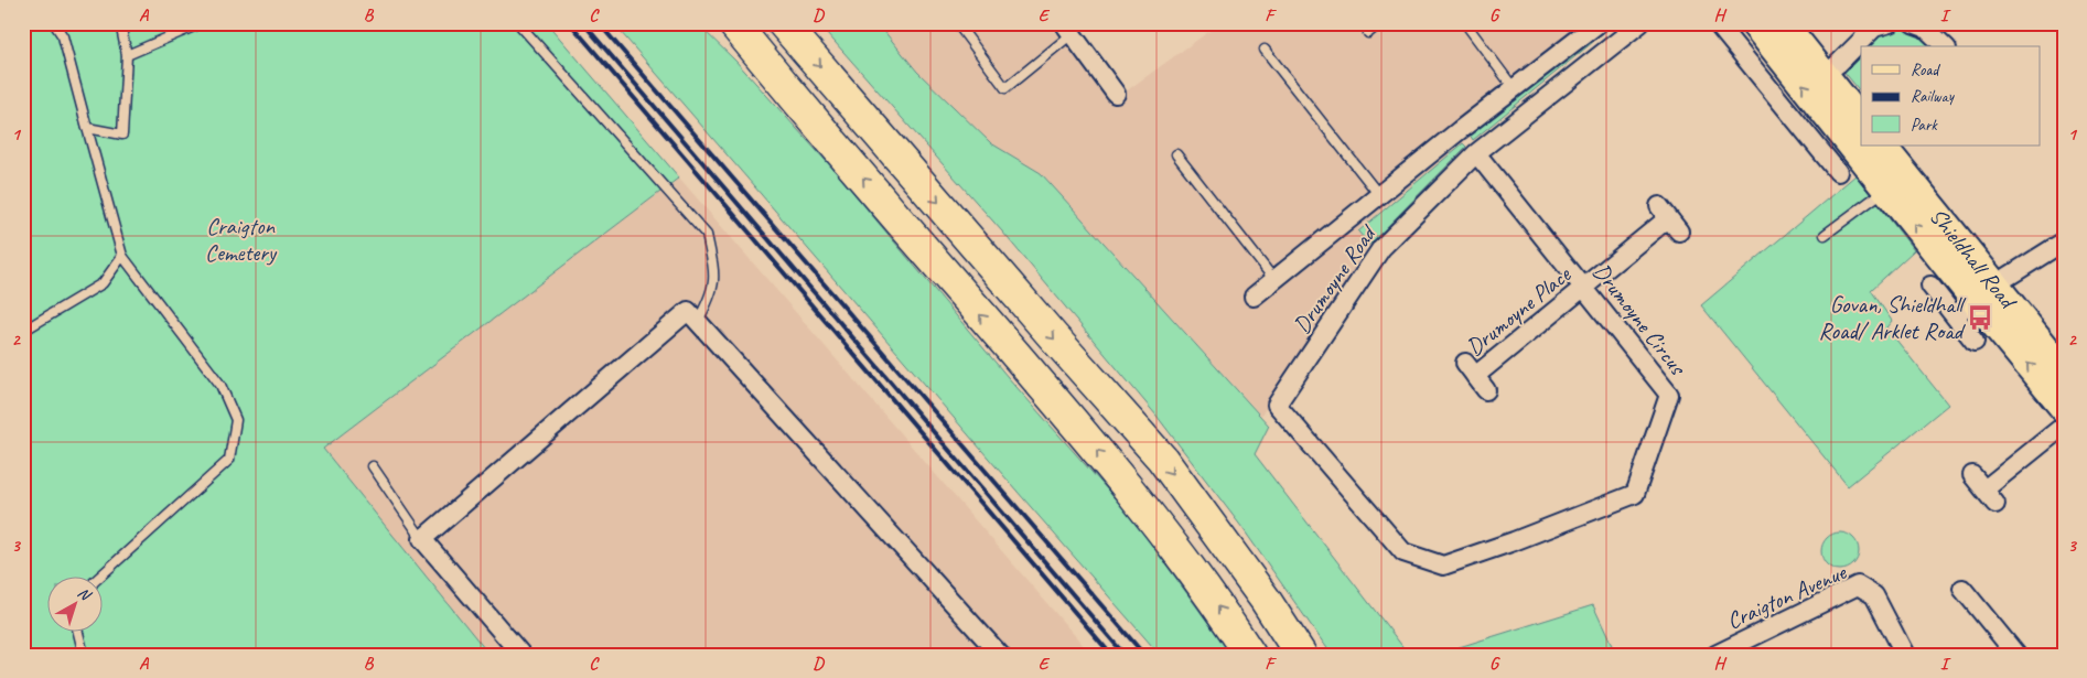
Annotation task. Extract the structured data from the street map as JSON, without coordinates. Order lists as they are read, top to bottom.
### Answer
{
  "streets": {
    "main road": ["Shieldhall Road"],
    "street": [
      "Drumoyne Road",
      "Drumoyne Place",
      "Drumoyne Circus",
      "Craigton Avenue"
    ]
  },
  "crossings": [
    ["Drumoyne Road", "Drumoyne Circus"],
    ["Drumoyne Place", "Drumoyne Circus"]
  ],
  "parks": ["Craigton Cemetery"],
  "places": {
    "bus stop": ["Govan, Shieldhall Road/ Arklet Road"]
  },
  "legend": ["Road", "Railway", "Park"],
  "north": "top right",
  "grid": {
    "columns": [
      "A",
      "B",
      "C",
      "D",
      "E",
      "F",
      "G",
      "H",
      "I"
    ],
    "rows": ["1", "2", "3"]
  }
}
